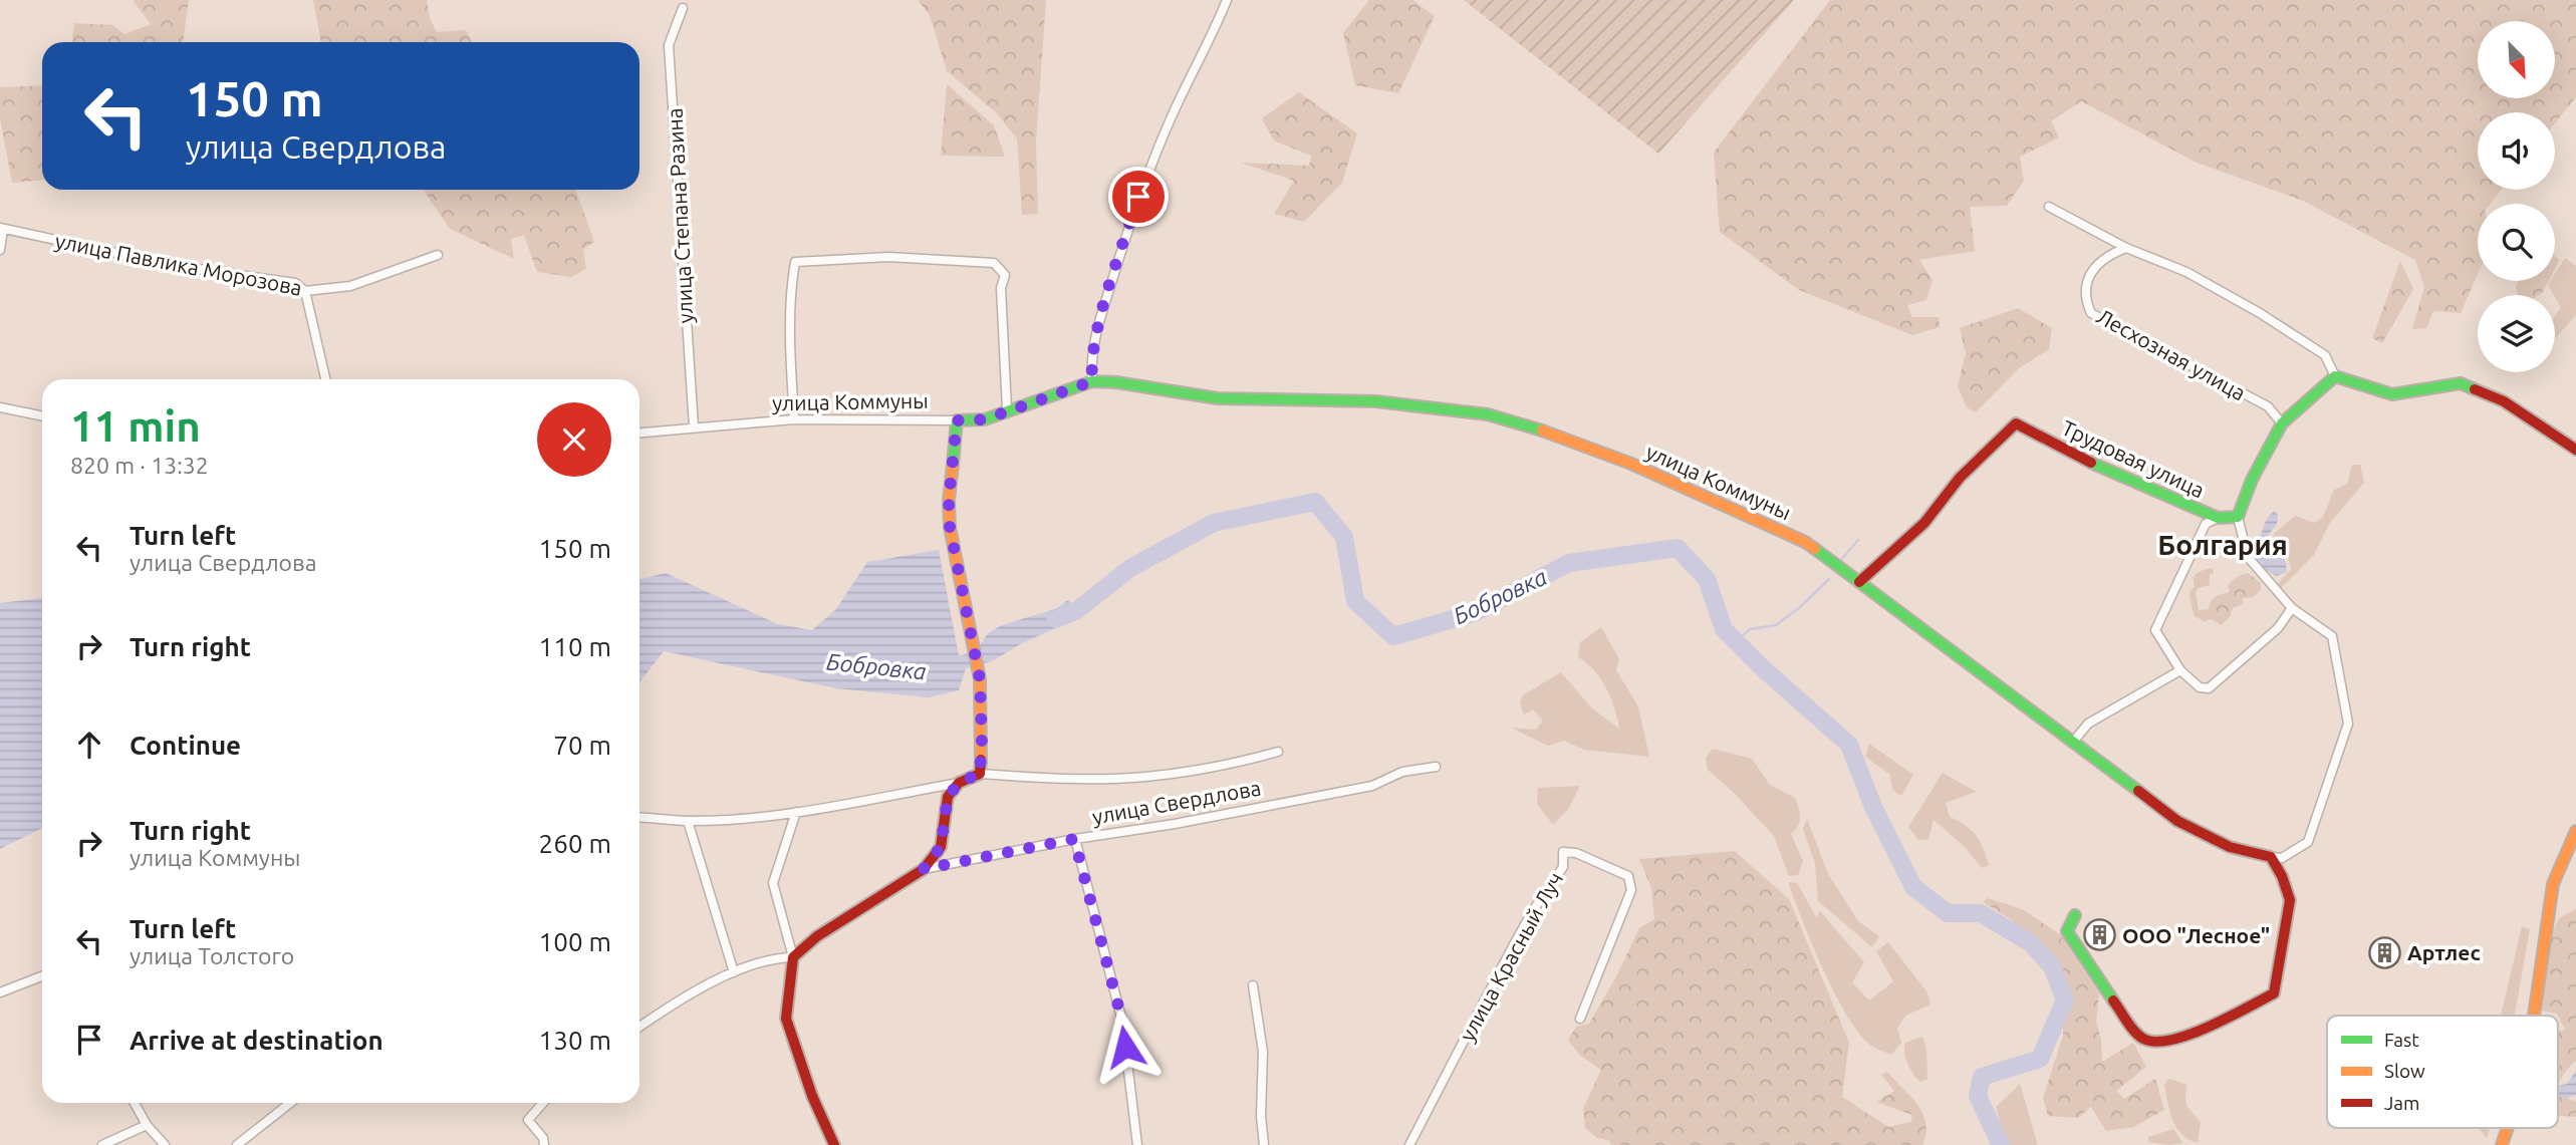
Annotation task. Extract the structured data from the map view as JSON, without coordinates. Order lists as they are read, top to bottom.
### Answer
{
  "streets": {
    "street": [
      "улица Степана Разина",
      "улица Павлика Морозова",
      "Лесхозная улица",
      "улица Коммуны",
      "Трудовая улица",
      "улица Свердлова",
      "улица Красный Луч"
    ]
  },
  "crossings": [
    ["улица Степана Разина", "улица Коммуны"],
    ["улица Коммуны", "Трудовая улица"]
  ],
  "districts": ["Болгария"],
  "water": ["Бобровка"],
  "places": {
    "building": ["ООО \"Лесное\"", "Артлес"]
  },
  "legend": ["Fast", "Slow", "Jam"],
  "north": "bottom right",
  "page": {
    "turn": ["150 m", "улица Свердлова"],
    "heading": ["11 min", "820 m · 13:32"],
    "list": [
      {
        "name": "Turn left",
        "note": "улица Свердлова",
        "value": "150 m"
      },
      {
        "name": "Turn right",
        "value": "110 m"
      },
      {
        "name": "Continue",
        "value": "70 m"
      },
      {
        "name": "Turn right",
        "note": "улица Коммуны",
        "value": "260 m"
      },
      {
        "name": "Turn left",
        "note": "улица Толстого",
        "value": "100 m"
      },
      {
        "name": "Arrive at destination",
        "value": "130 m"
      }
    ]
  }
}
